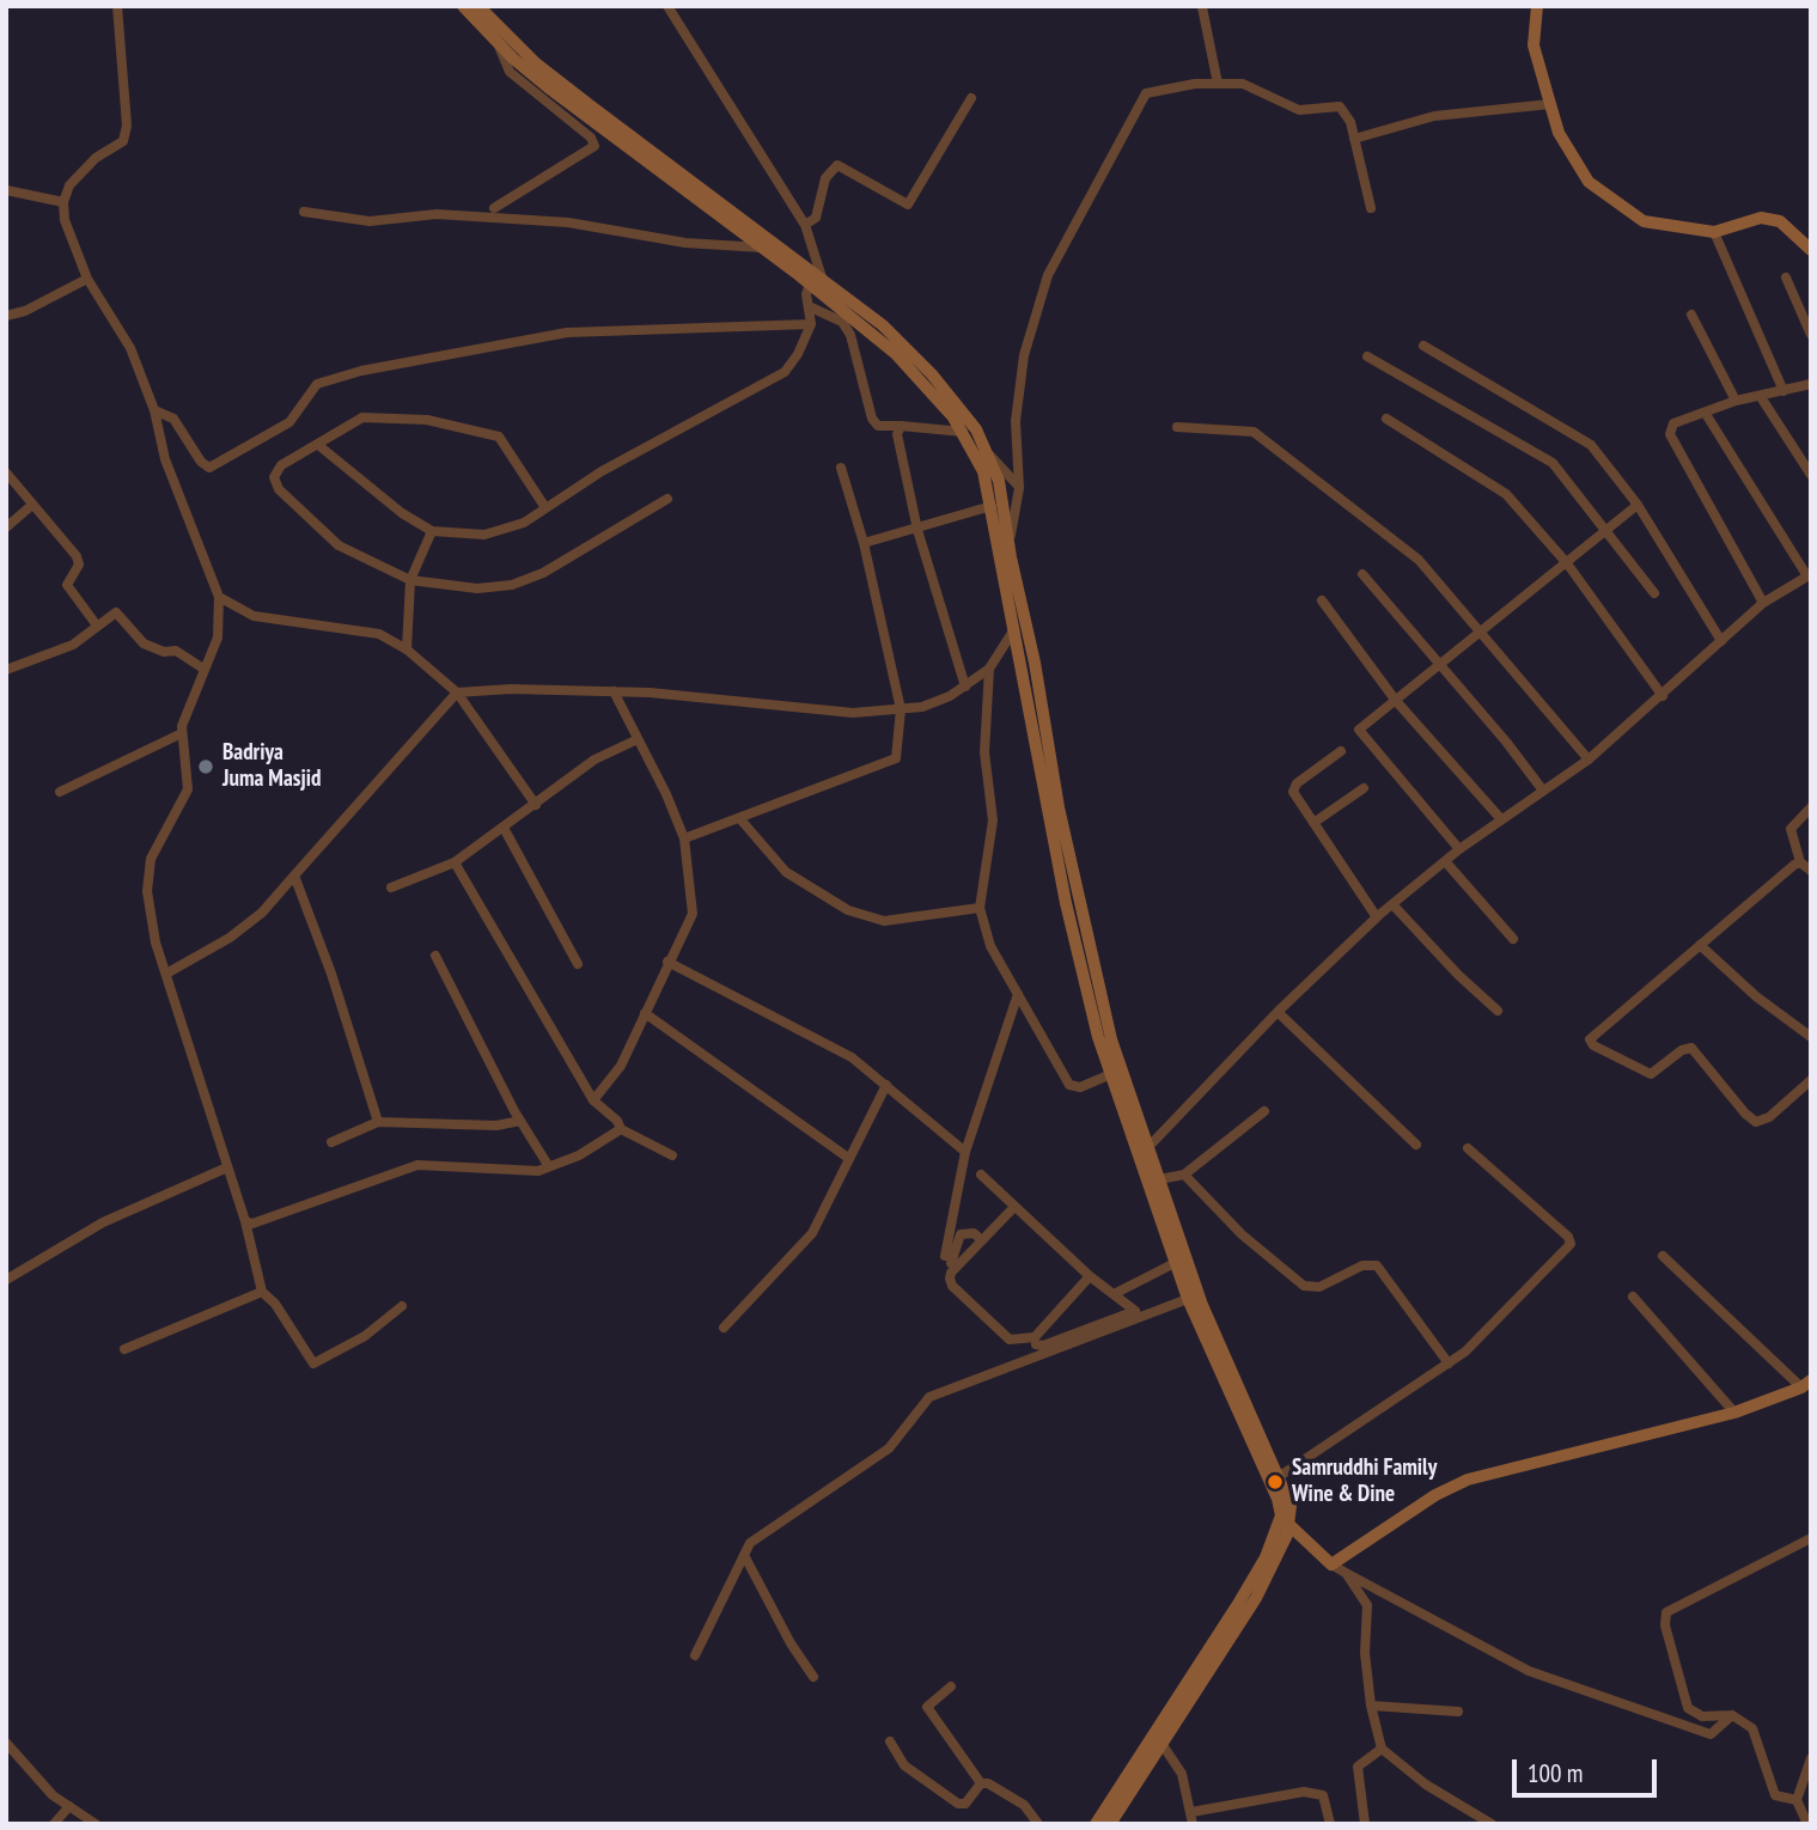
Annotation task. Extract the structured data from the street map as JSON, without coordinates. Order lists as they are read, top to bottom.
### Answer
{
  "places": ["Badriya Juma Masjid", "Samruddhi Family Wine & Dine"],
  "scale_bar": "100 m"
}
